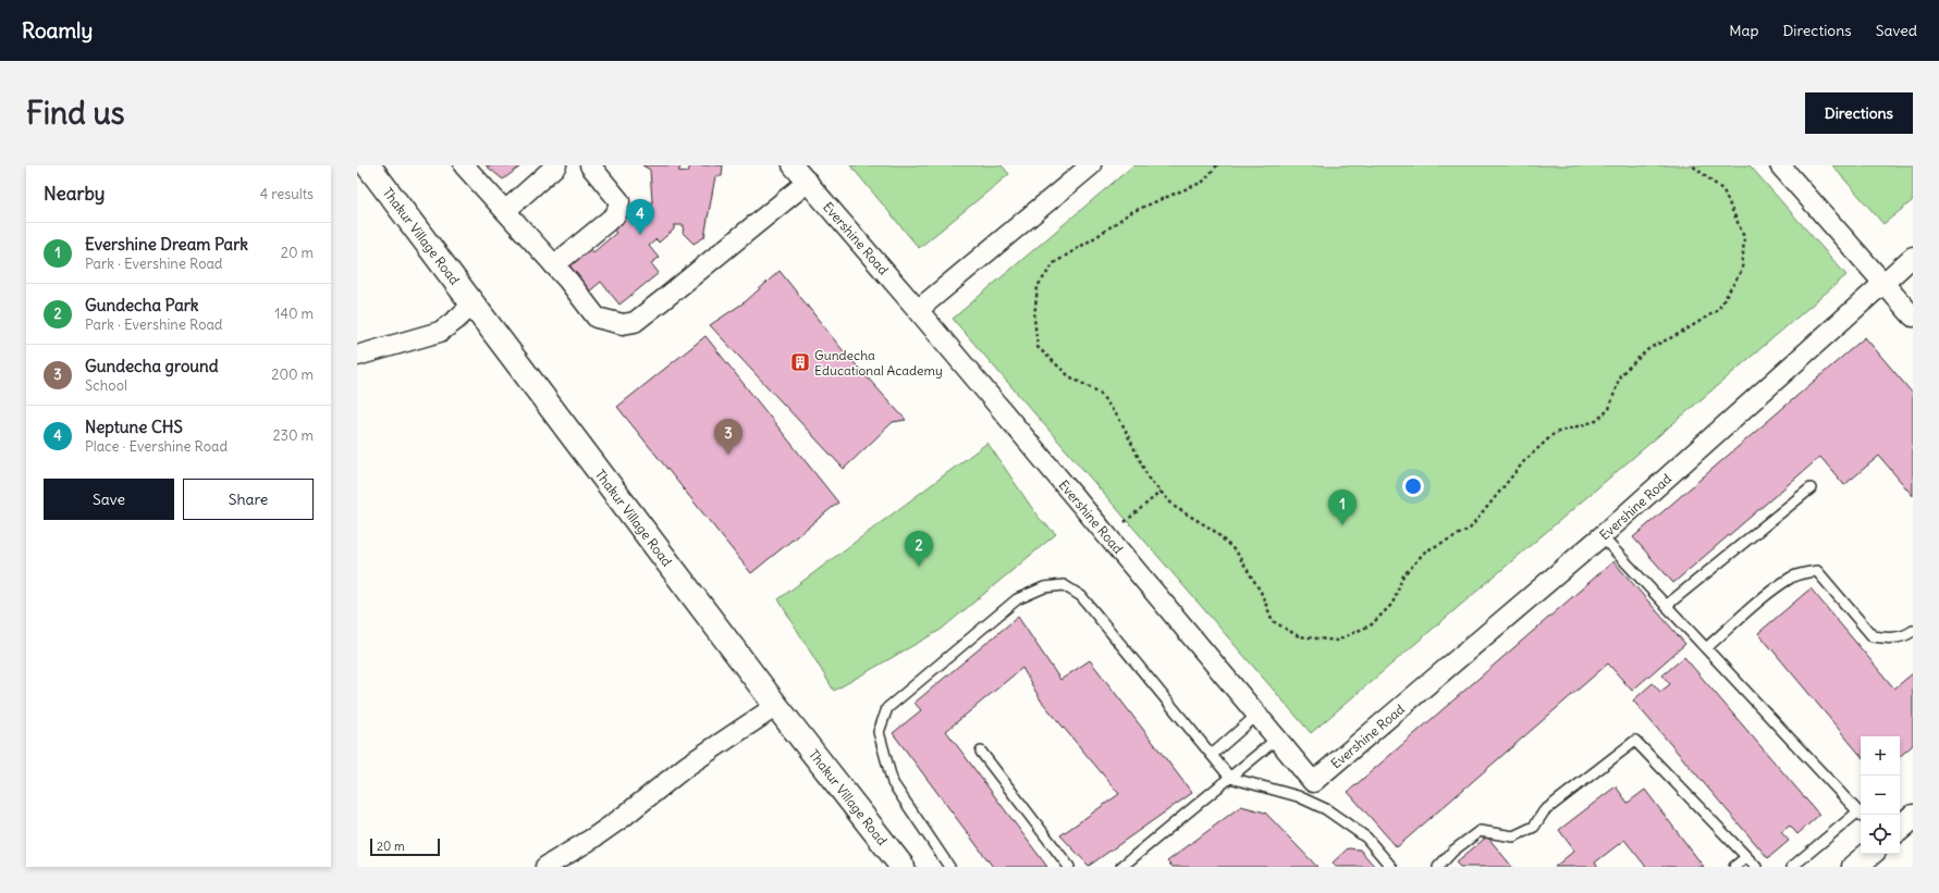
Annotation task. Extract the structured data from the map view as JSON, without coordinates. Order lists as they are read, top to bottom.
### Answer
{
  "streets": {
    "street": ["Thakur Village Road", "Evershine Road"]
  },
  "places": {
    "building": ["Gundecha Educational Academy"]
  },
  "scale_bar": "20 m",
  "page": {
    "header": "Roamly",
    "nav": ["Map", "Directions", "Saved"],
    "buttons": [
      "Directions",
      ["Save", "Share"]
    ],
    "title": "Find us",
    "heading": ["Nearby", "4 results"],
    "pins": [
      "4",
      "3",
      "1",
      "2"
    ],
    "list": [
      {
        "mark": "1",
        "name": "Evershine Dream Park",
        "note": "Park · Evershine Road",
        "value": "20 m"
      },
      {
        "mark": "2",
        "name": "Gundecha Park",
        "note": "Park · Evershine Road",
        "value": "140 m"
      },
      {
        "mark": "3",
        "name": "Gundecha ground",
        "note": "School",
        "value": "200 m"
      },
      {
        "mark": "4",
        "name": "Neptune CHS",
        "note": "Place · Evershine Road",
        "value": "230 m"
      }
    ],
    "map_buttons": ["+", "−"],
    "scale": "20 m"
  }
}
